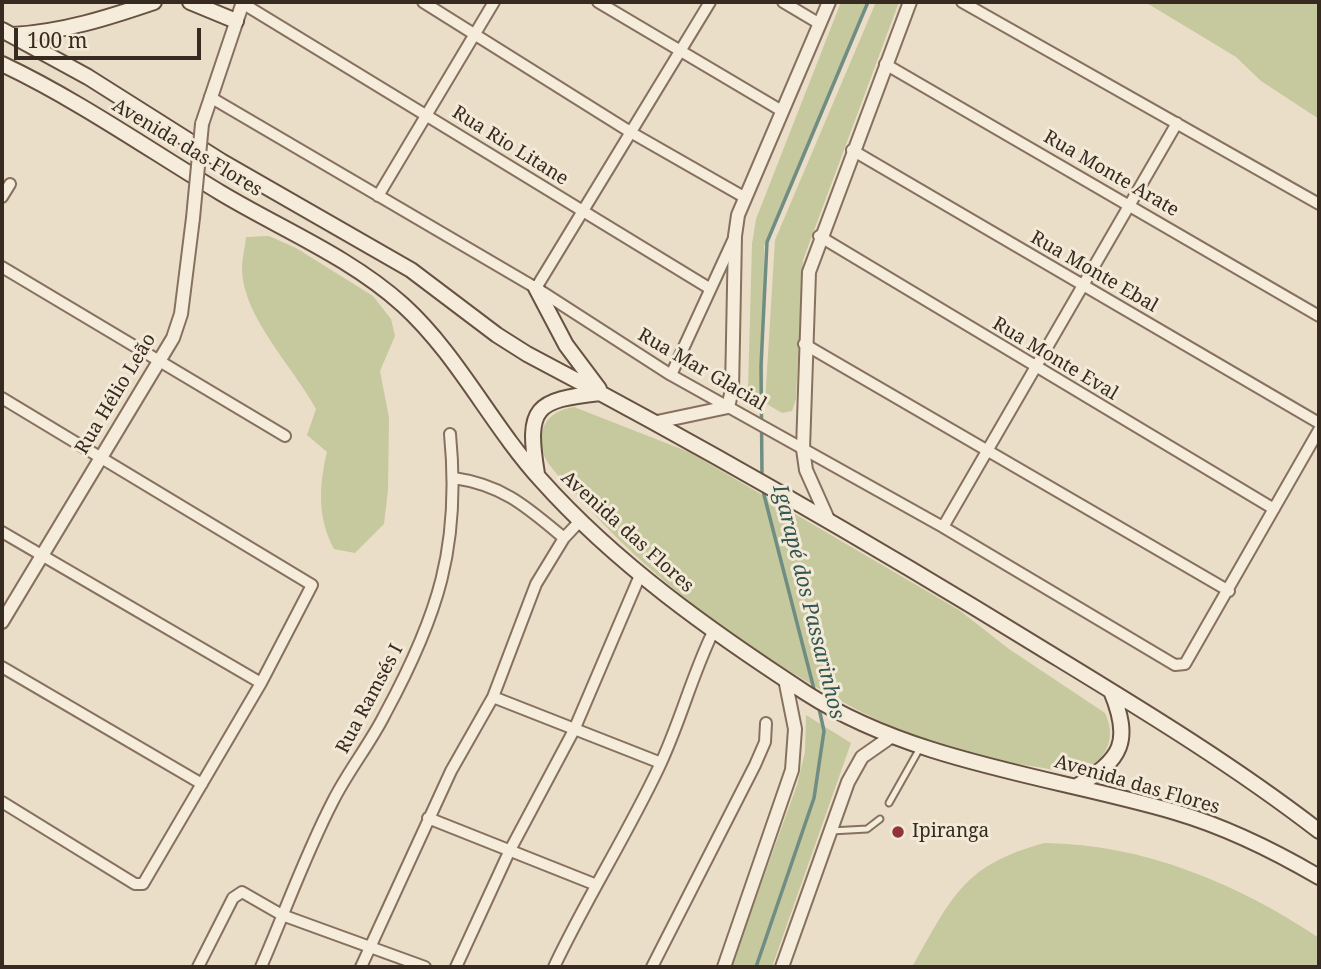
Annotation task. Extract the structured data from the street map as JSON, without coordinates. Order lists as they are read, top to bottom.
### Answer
{
  "streets": {
    "main road": ["Avenida das Flores"],
    "street": [
      "Rua Rio Litane",
      "Rua Monte Arate",
      "Rua Monte Ebal",
      "Rua Monte Eval",
      "Rua Mar Glacial",
      "Rua Hélio Leão",
      "Rua Ramsés I"
    ]
  },
  "crossings": [
    ["Rua Rio Litane", "Rua Hélio Leão"],
    ["Rua Mar Glacial", "Rua Hélio Leão"]
  ],
  "water": ["Igarapé dos Passarinhos"],
  "places": ["Ipiranga"],
  "scale_bar": "100 m"
}
